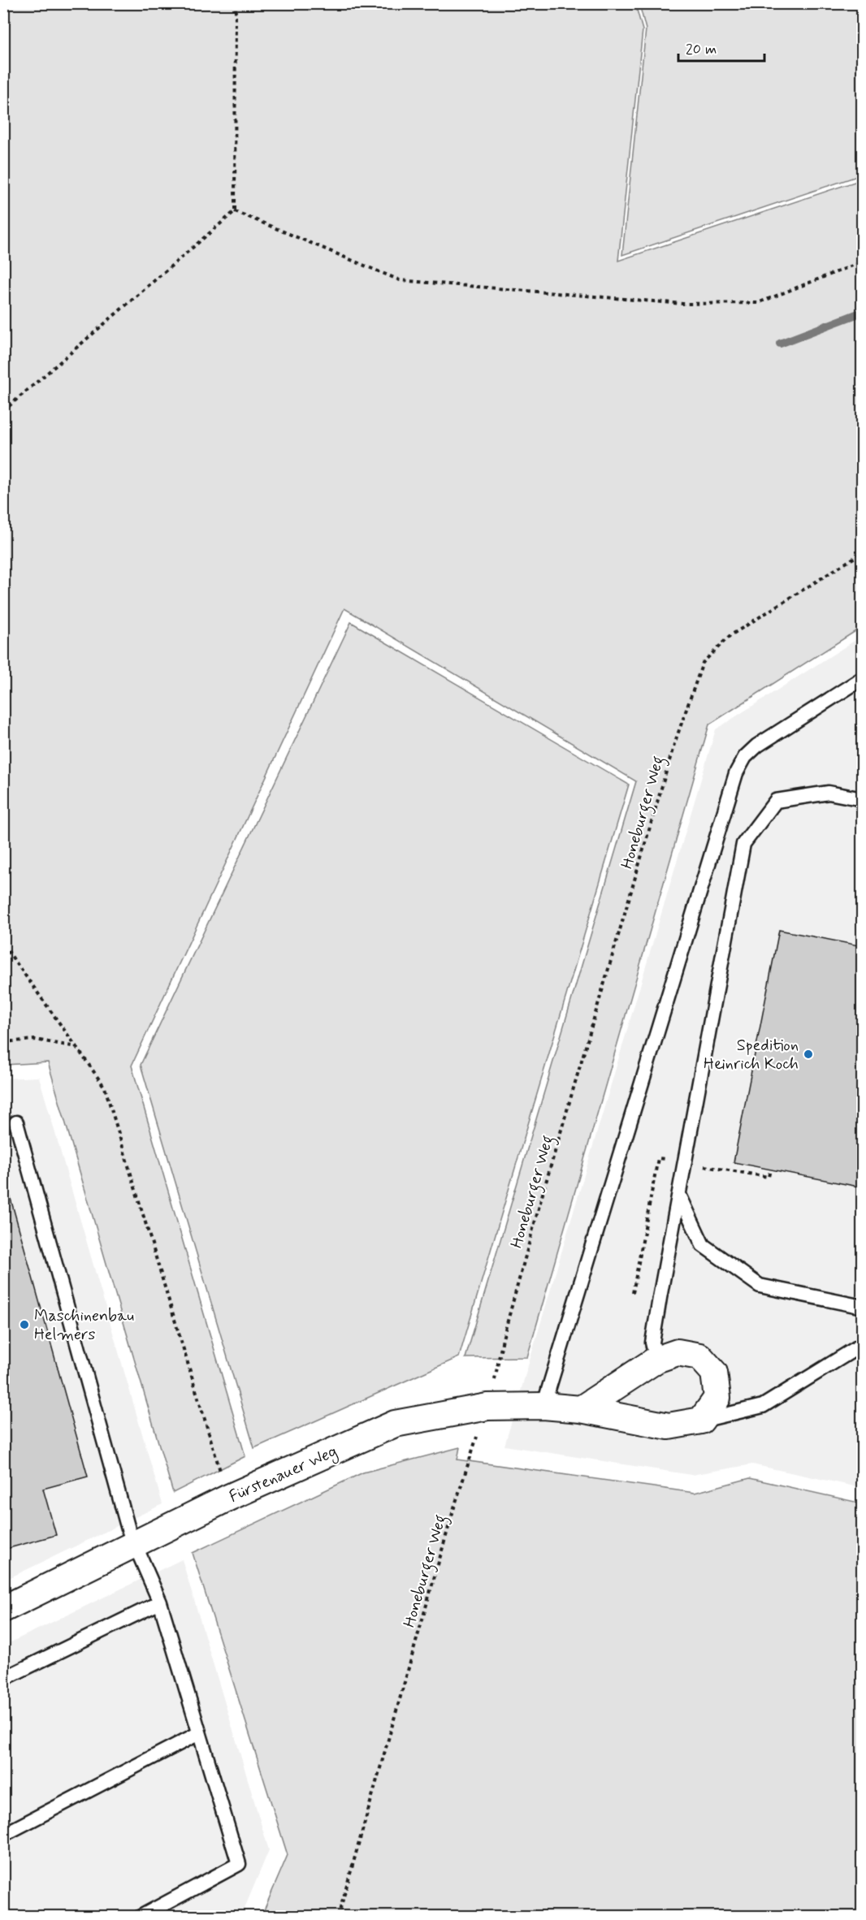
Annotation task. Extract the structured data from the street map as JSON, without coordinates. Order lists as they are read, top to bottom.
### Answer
{
  "streets": {
    "street": ["Fürstenauer Weg"],
    "path": ["Honeburger Weg"]
  },
  "crossings": [
    ["Honeburger Weg", "Fürstenauer Weg"]
  ],
  "places": ["Spedition Heinrich Koch", "Maschinenbau Helmers"],
  "scale_bar": "20 m"
}
